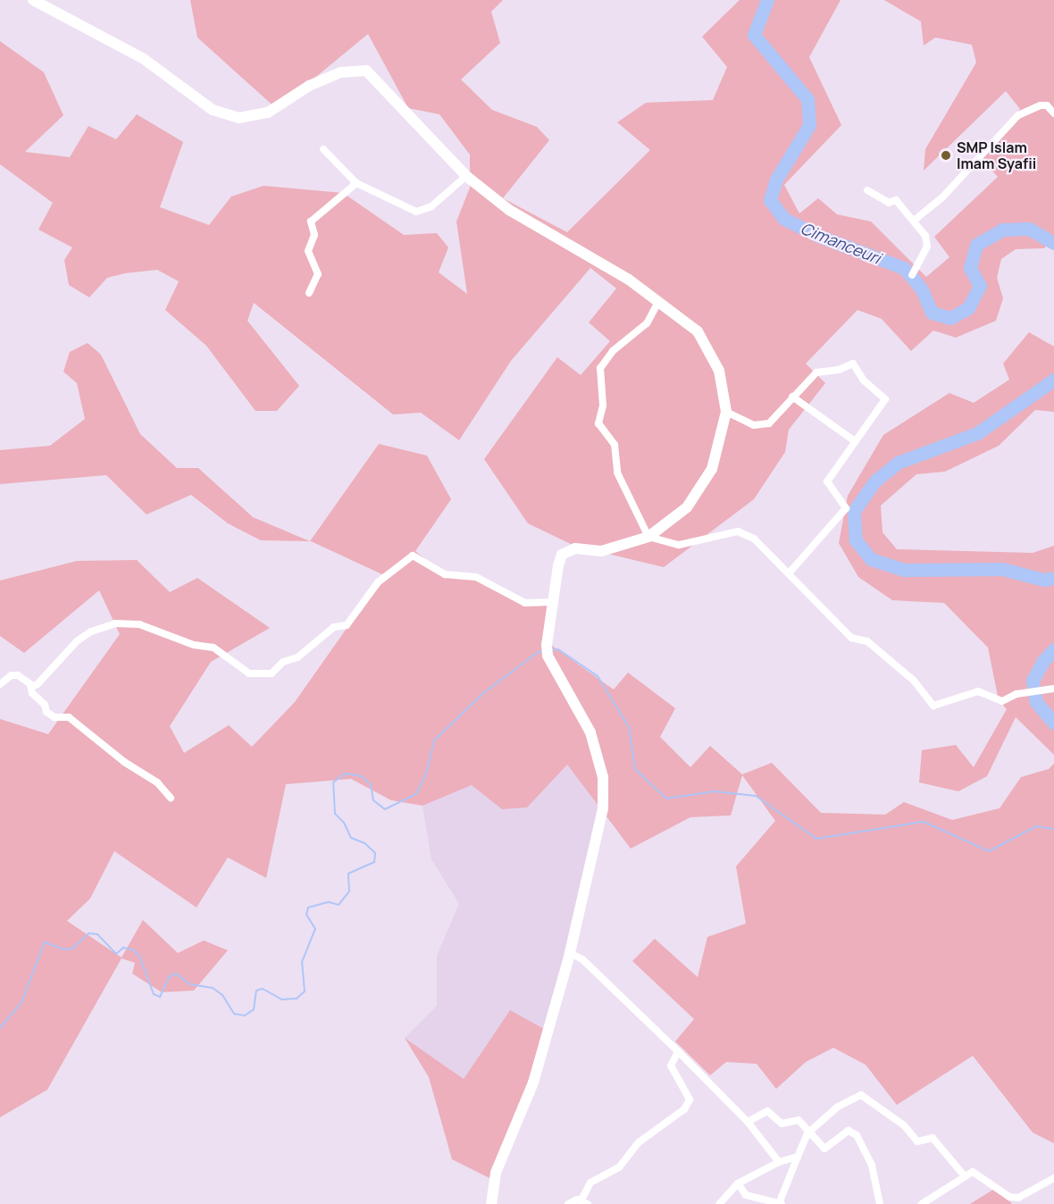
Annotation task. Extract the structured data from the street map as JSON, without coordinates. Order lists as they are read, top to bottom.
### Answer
{
  "water": ["Cimanceuri"],
  "places": ["SMP Islam Imam Syafii"]
}
